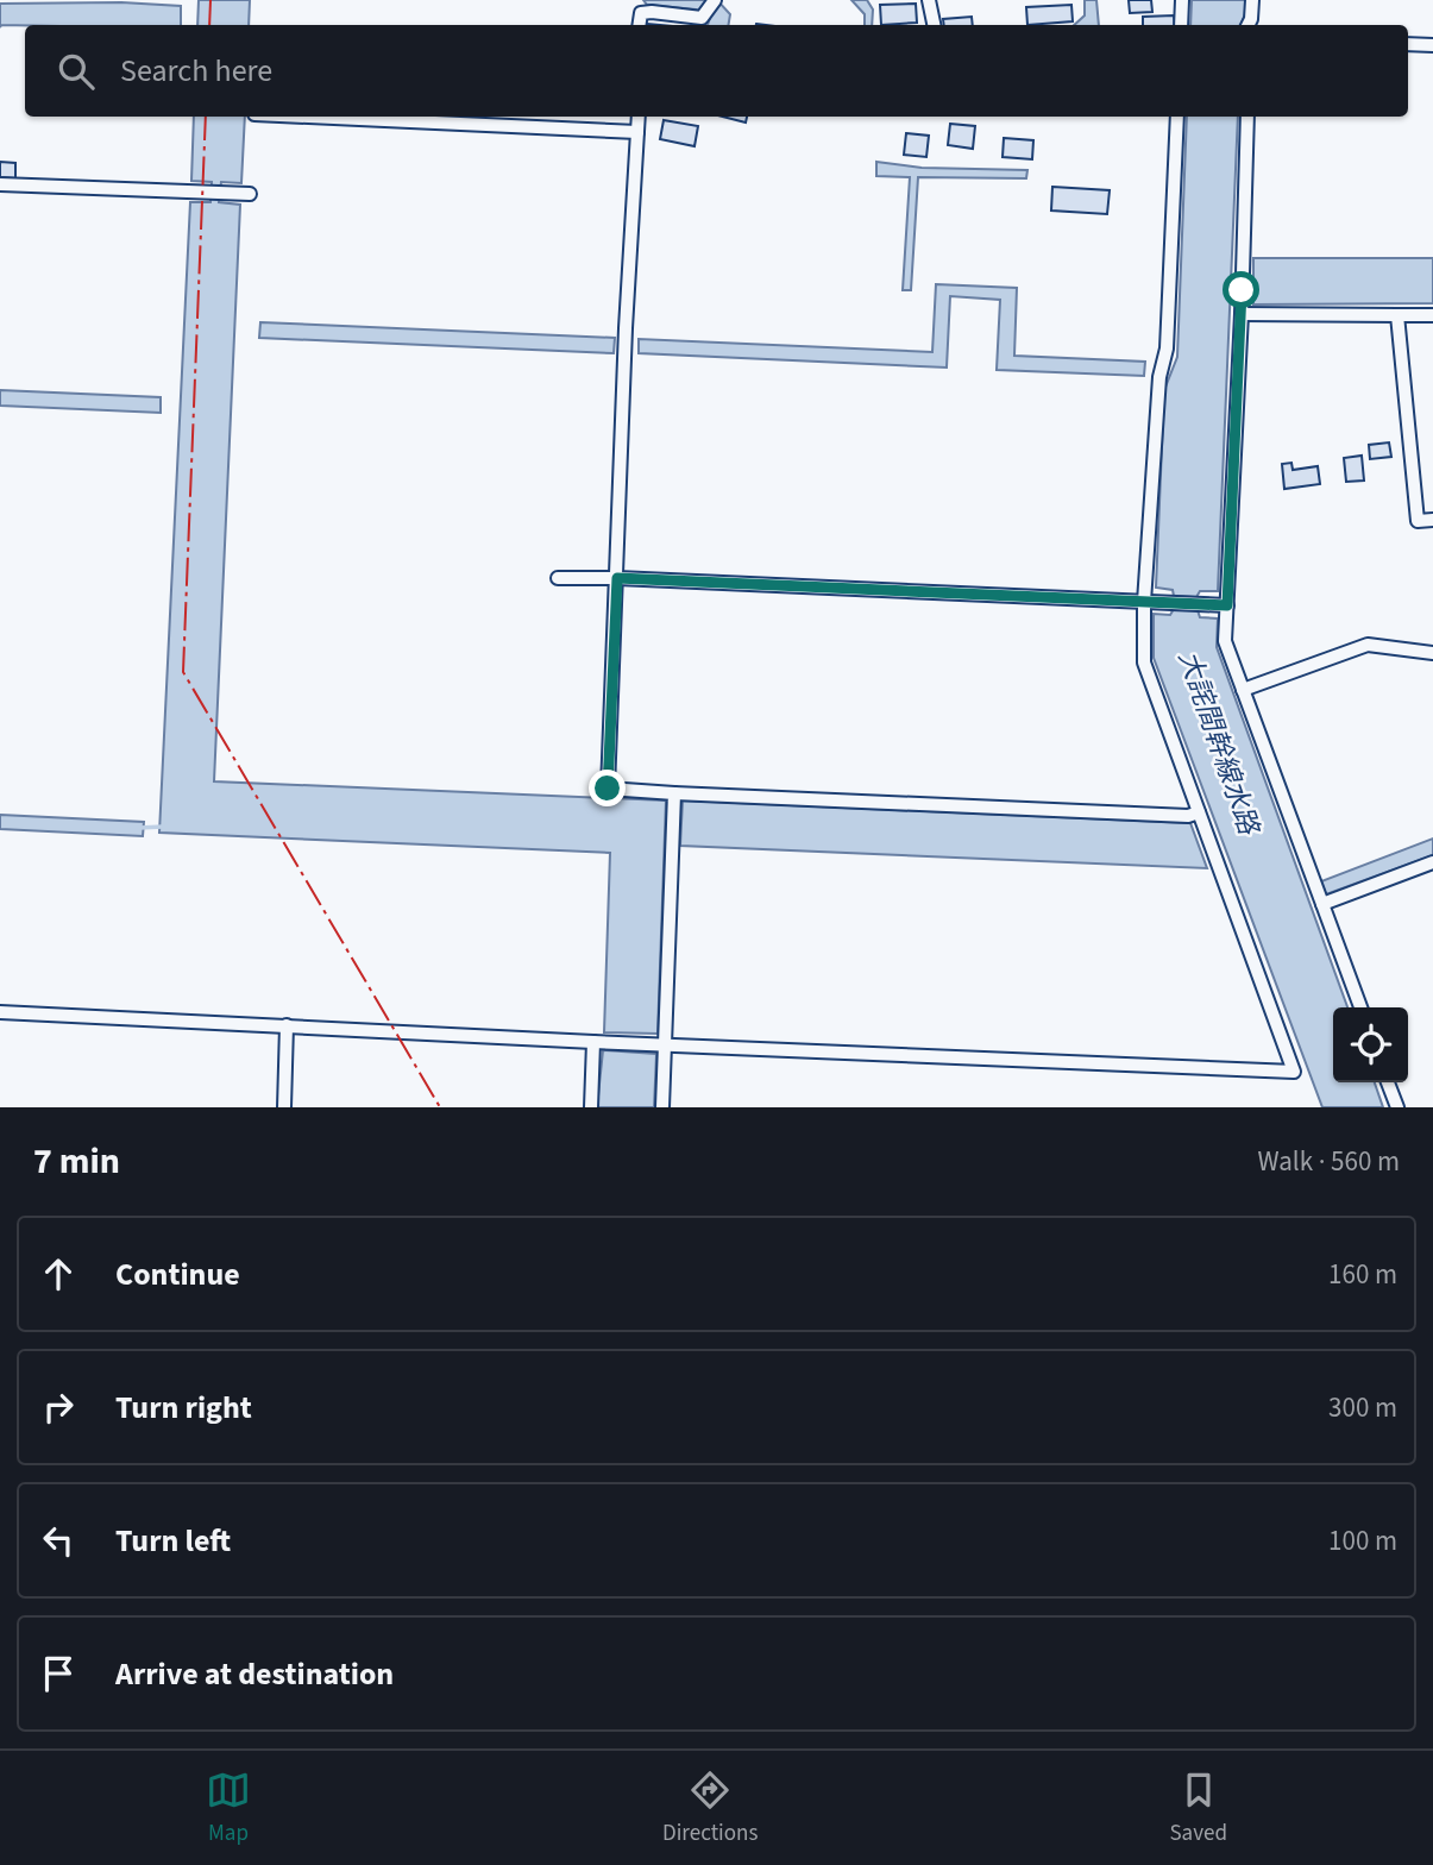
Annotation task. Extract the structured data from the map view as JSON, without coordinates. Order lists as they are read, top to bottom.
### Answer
{
  "water": ["大詫間幹線水路"],
  "page": {
    "search": "Search here",
    "heading": ["7 min", "Walk · 560 m"],
    "list": [
      ["Continue", "160 m"],
      ["Turn right", "300 m"],
      ["Turn left", "100 m"],
      "Arrive at destination"
    ],
    "nav": ["Map", "Directions", "Saved"]
  }
}
